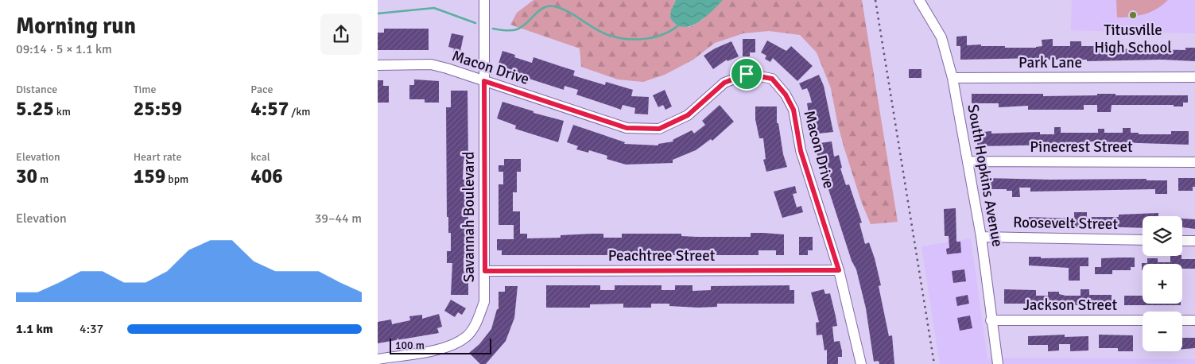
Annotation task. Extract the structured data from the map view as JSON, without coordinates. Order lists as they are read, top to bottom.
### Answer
{
  "streets": {
    "street": [
      "Park Lane",
      "Macon Drive",
      "Pinecrest Street",
      "South Hopkins Avenue",
      "Savannah Boulevard",
      "Roosevelt Street",
      "Peachtree Street",
      "Jackson Street"
    ]
  },
  "crossings": [
    ["Park Lane", "South Hopkins Avenue"],
    ["Macon Drive", "Savannah Boulevard"],
    ["Macon Drive", "Peachtree Street"],
    ["Pinecrest Street", "South Hopkins Avenue"],
    ["South Hopkins Avenue", "Roosevelt Street"],
    ["South Hopkins Avenue", "Jackson Street"],
    ["Savannah Boulevard", "Peachtree Street"]
  ],
  "places": ["Titusville High School"],
  "scale_bar": "100 m",
  "page": {
    "heading": ["Morning run", "09:14 · 5 × 1.1 km"],
    "stats": [
      ["Distance", "5.25 km"],
      ["Time", "25:59"],
      ["Pace", "4:57 /km"],
      ["Elevation", "30 m"],
      ["Heart rate", "159 bpm"],
      ["kcal", "406"]
    ],
    "chart": ["Elevation", "39–44 m"],
    "map_buttons": ["+", "−"],
    "list": [
      {
        "name": "1.1 km",
        "note": "4:37"
      }
    ],
    "scale": "100 m"
  }
}
